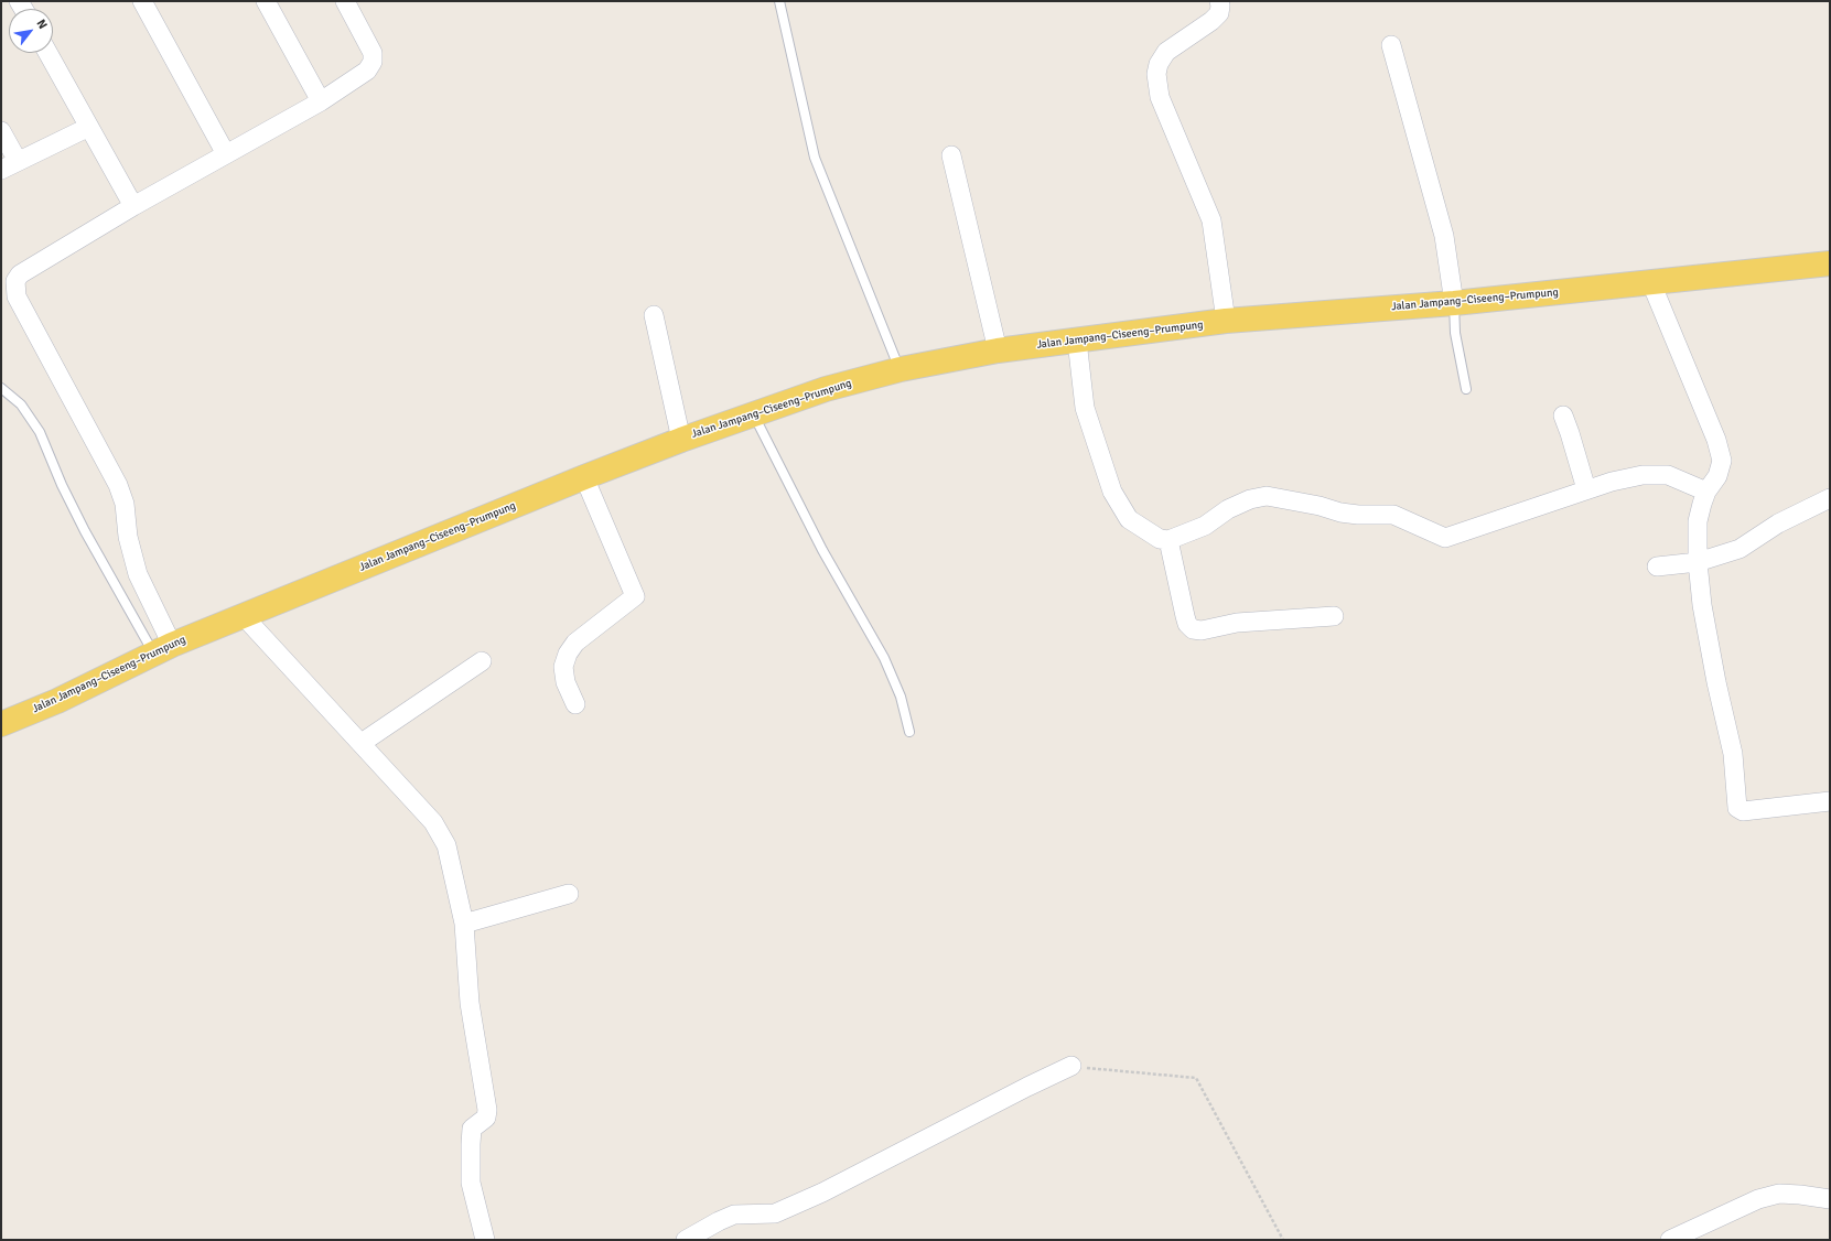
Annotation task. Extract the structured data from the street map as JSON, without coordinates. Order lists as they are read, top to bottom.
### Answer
{
  "streets": {
    "main road": ["Jalan Jampang–Ciseeng–Prumpung"]
  },
  "north": "top right"
}
